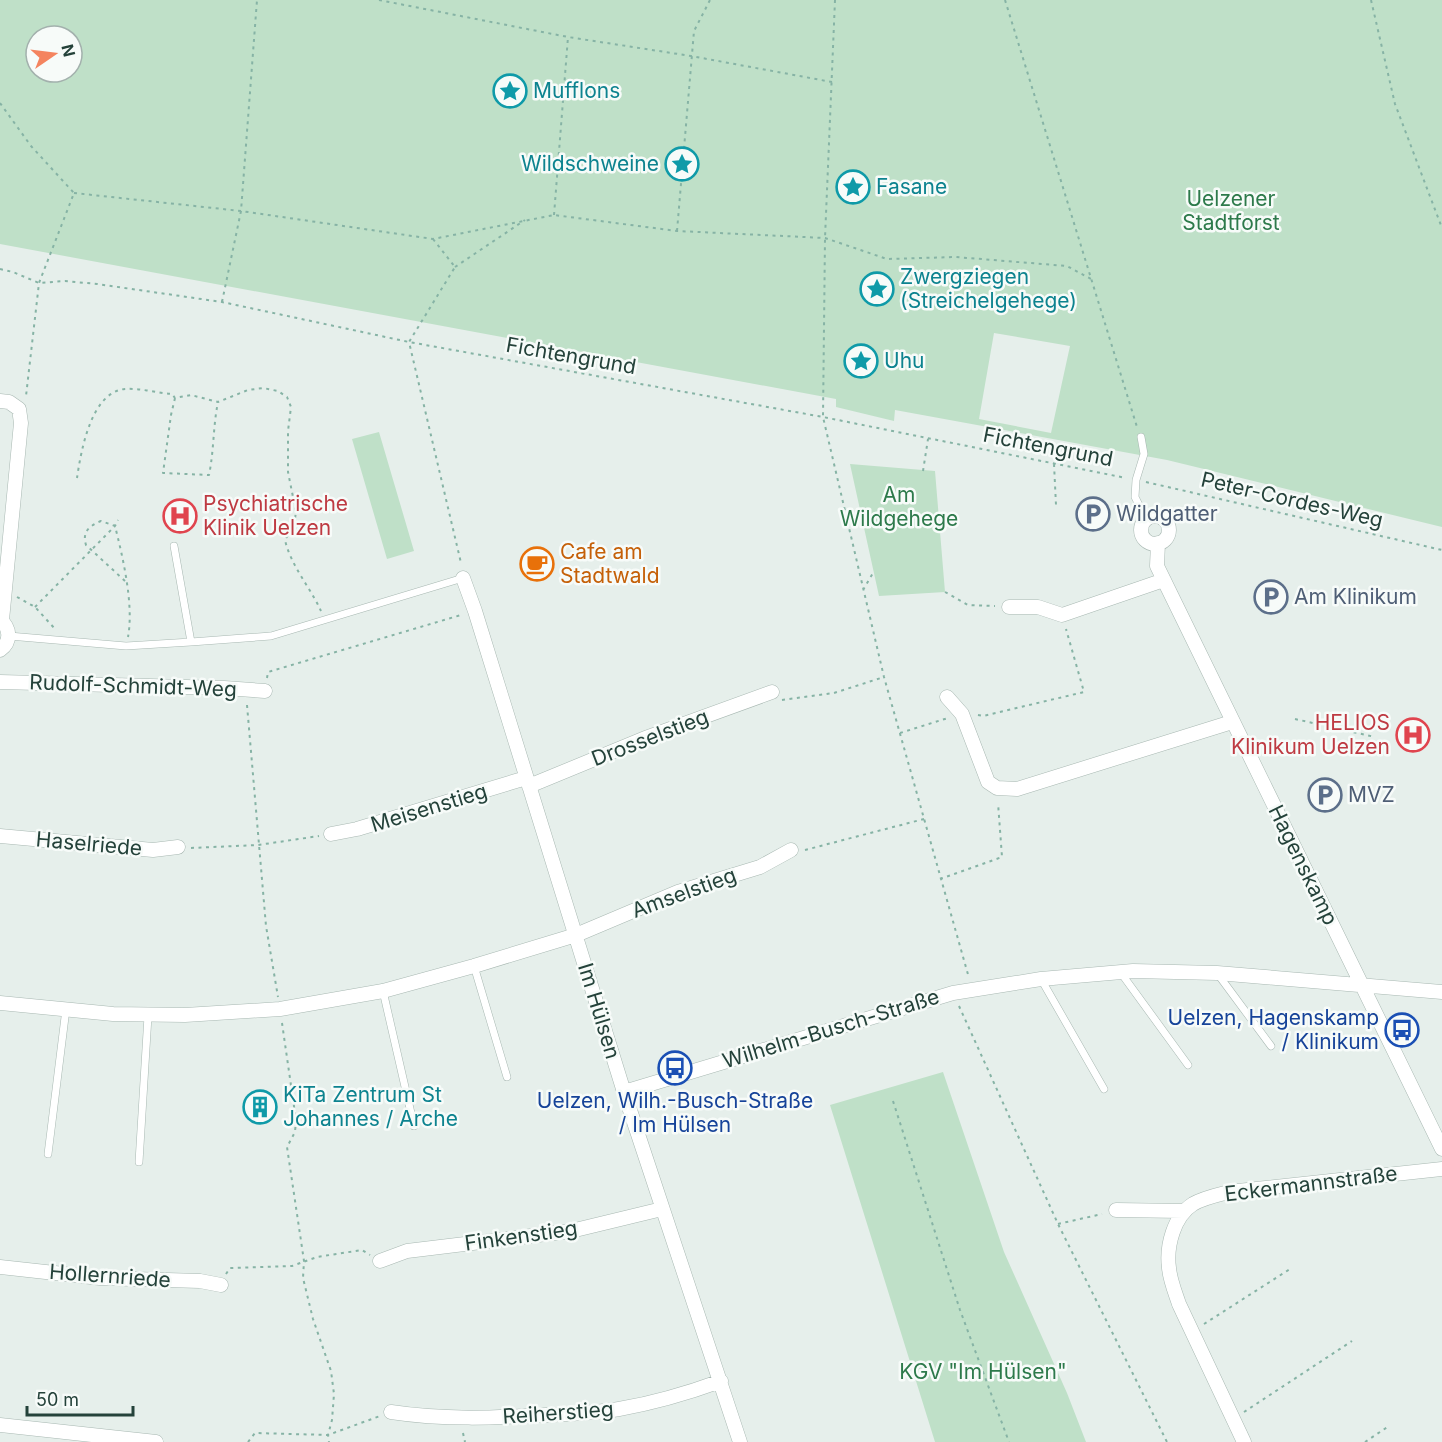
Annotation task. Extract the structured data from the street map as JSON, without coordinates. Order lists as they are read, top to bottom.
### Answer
{
  "streets": {
    "street": [
      "Rudolf-Schmidt-Weg",
      "Drosselstieg",
      "Meisenstieg",
      "Haselriede",
      "Hagenskamp",
      "Amselstieg",
      "Im Hülsen",
      "Wilhelm-Busch-Straße",
      "Eckermannstraße",
      "Finkenstieg",
      "Hollernriede",
      "Reiherstieg"
    ],
    "path": ["Fichtengrund", "Peter-Cordes-Weg"]
  },
  "crossings": [
    ["Fichtengrund", "Peter-Cordes-Weg"],
    ["Drosselstieg", "Meisenstieg"],
    ["Drosselstieg", "Im Hülsen"],
    ["Meisenstieg", "Im Hülsen"],
    ["Hagenskamp", "Wilhelm-Busch-Straße"],
    ["Amselstieg", "Im Hülsen"],
    ["Im Hülsen", "Wilhelm-Busch-Straße"],
    ["Im Hülsen", "Finkenstieg"],
    ["Im Hülsen", "Reiherstieg"]
  ],
  "parks": ["Uelzener Stadtforst", "Am Wildgehege", "KGV \"Im Hülsen\""],
  "places": {
    "place": [
      "Mufflons",
      "Wildschweine",
      "Fasane",
      "Zwergziegen (Streichelgehege)",
      "Uhu"
    ],
    "parking": ["Wildgatter", "Am Klinikum", "MVZ"],
    "hospital": ["Psychiatrische Klinik Uelzen", "HELIOS Klinikum Uelzen"],
    "cafe": ["Cafe am Stadtwald"],
    "bus stop": ["Uelzen, Hagenskamp / Klinikum", "Uelzen, Wilh.-Busch-Straße / Im Hülsen"],
    "building": ["KiTa Zentrum St Johannes / Arche"]
  },
  "scale_bar": "50 m",
  "north": "right"
}
